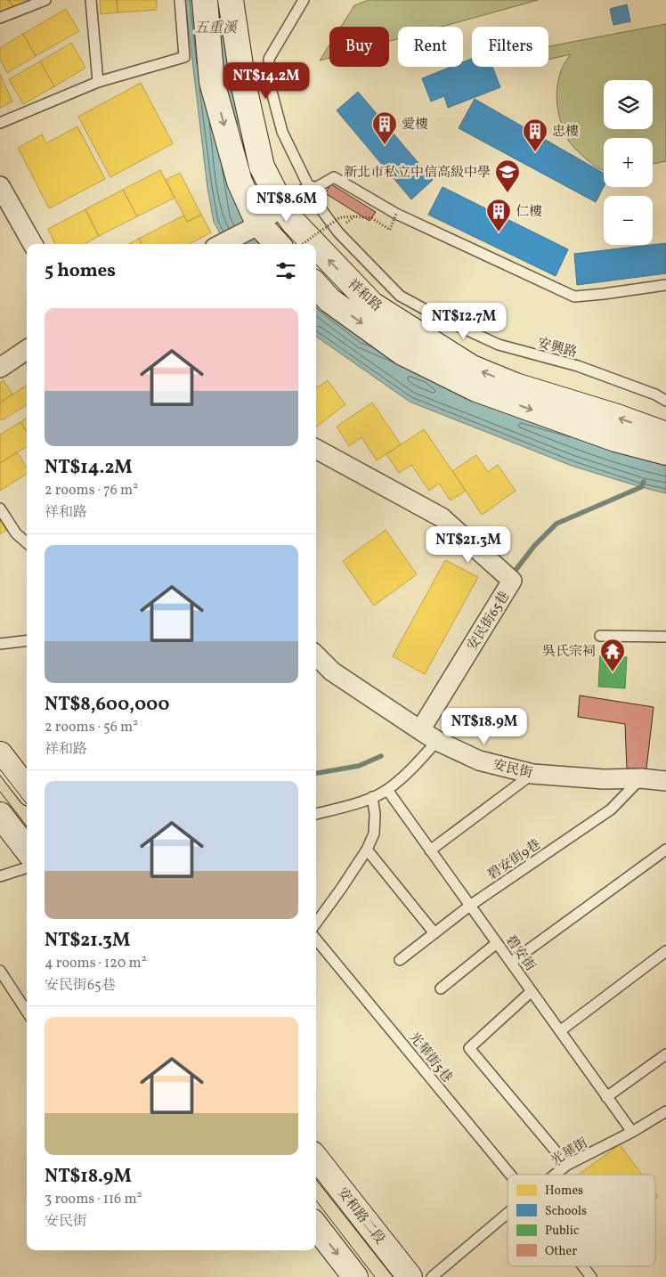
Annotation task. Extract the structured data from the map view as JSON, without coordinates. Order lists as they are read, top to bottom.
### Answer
{
  "streets": {
    "main road": ["祥和路", "安和路二段"],
    "street": ["安民街65巷", "安民街"],
    "lane": [
      "安興路",
      "碧安街9巷",
      "碧安街",
      "光華街5巷",
      "光華街"
    ]
  },
  "crossings": [
    ["安民街65巷", "安民街"],
    ["安民街", "碧安街9巷"],
    ["碧安街9巷", "碧安街"],
    ["碧安街", "光華街"]
  ],
  "water": ["五重溪"],
  "places": {
    "building": ["愛樓", "忠樓", "仁樓"],
    "school or university": ["新北市私立中信高級中學"],
    "temple": ["吳氏宗祠"]
  },
  "legend": [
    "Homes",
    "Schools",
    "Public",
    "Other"
  ],
  "page": {
    "chip": ["Buy", "Rent", "Filters"],
    "price": [
      "NT$14.2M",
      "NT$8.6M",
      "NT$12.7M",
      "NT$21.3M",
      "NT$18.9M"
    ],
    "map_buttons": ["+", "−"],
    "heading": "5 homes",
    "list": [
      {
        "name": "NT$14.2M",
        "note": "2 rooms · 76 m² · 祥和路"
      },
      {
        "name": "NT$8,600,000",
        "note": "2 rooms · 56 m² · 祥和路"
      },
      {
        "name": "NT$21.3M",
        "note": "4 rooms · 120 m² · 安民街65巷"
      },
      {
        "name": "NT$18.9M",
        "note": "3 rooms · 116 m² · 安民街"
      }
    ]
  }
}
